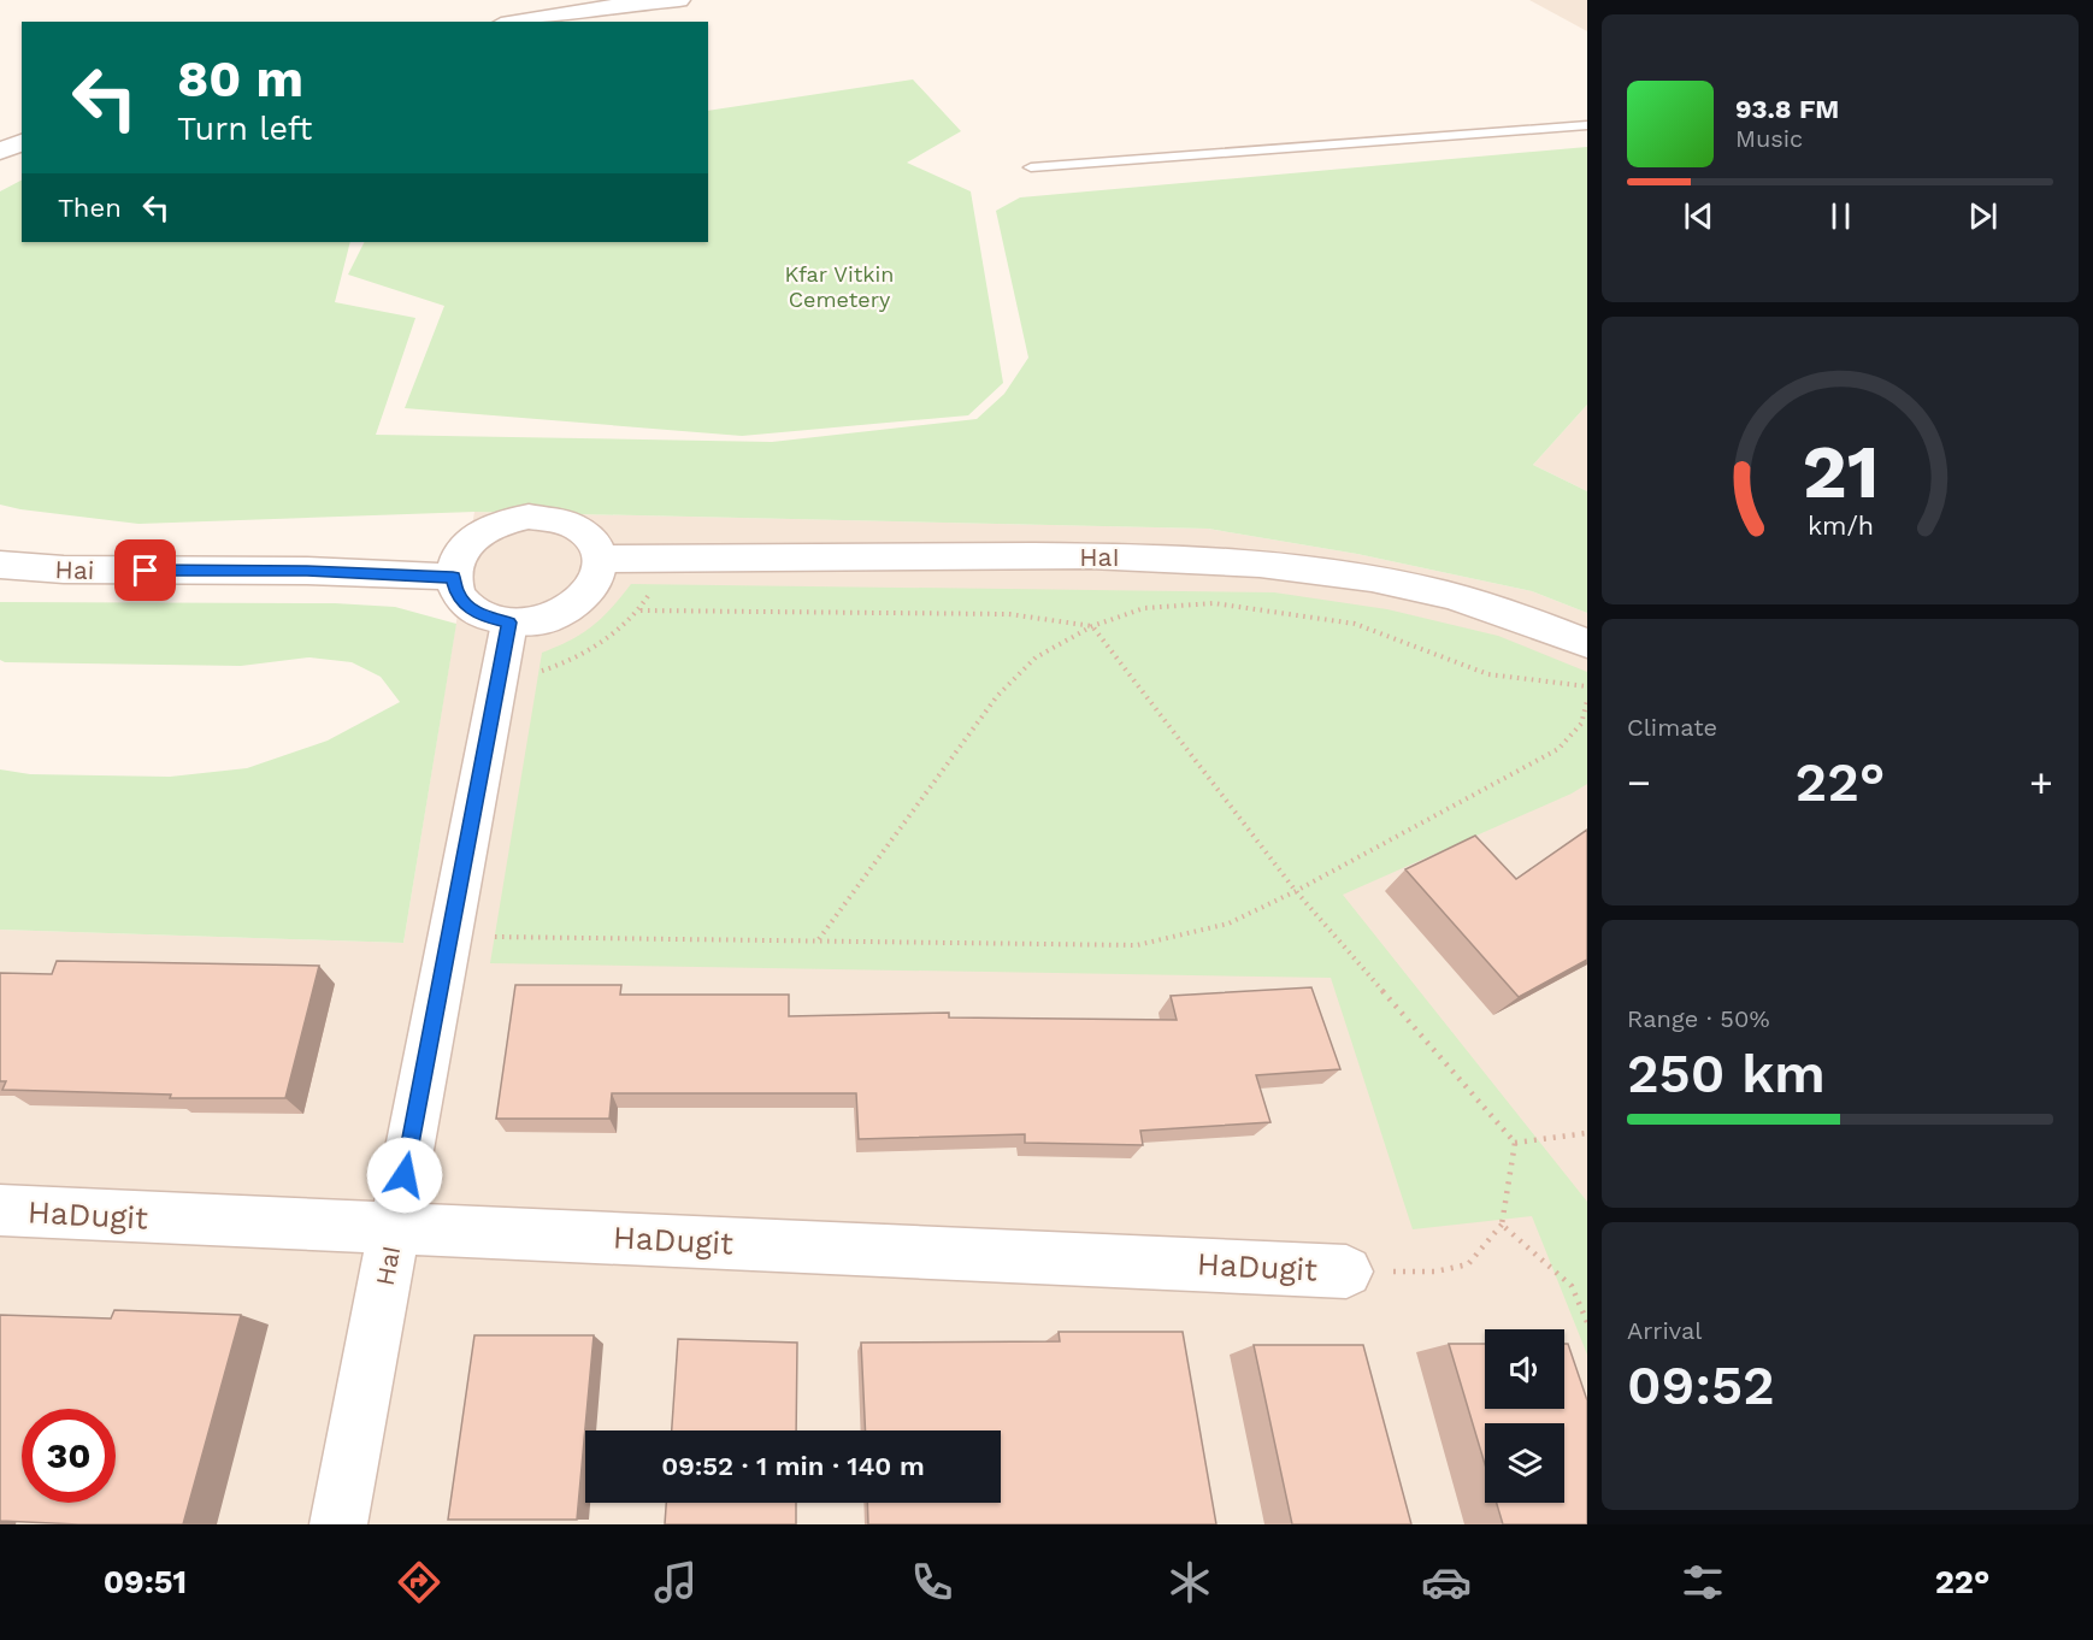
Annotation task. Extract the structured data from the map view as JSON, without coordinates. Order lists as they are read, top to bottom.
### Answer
{
  "streets": {
    "street": ["HaI", "Hai", "HaDugit"]
  },
  "crossings": [
    ["HaI", "Hai"],
    ["HaI", "HaDugit"]
  ],
  "parks": ["Kfar Vitkin Cemetery"],
  "page": {
    "turn": ["80 m", "Turn left"],
    "song": ["93.8 FM", "Music"],
    "then": "Then",
    "tile": [
      "Climate",
      ["Range · 50%", "250 km"],
      ["Arrival", "09:52"]
    ],
    "heat": ["−", "22°", "+"],
    "limit": "30",
    "trip": "09:52 · 1 min · 140 m",
    "tabs": ["09:51", "22°"],
    "gauge": ["21", "km/h"]
  }
}
